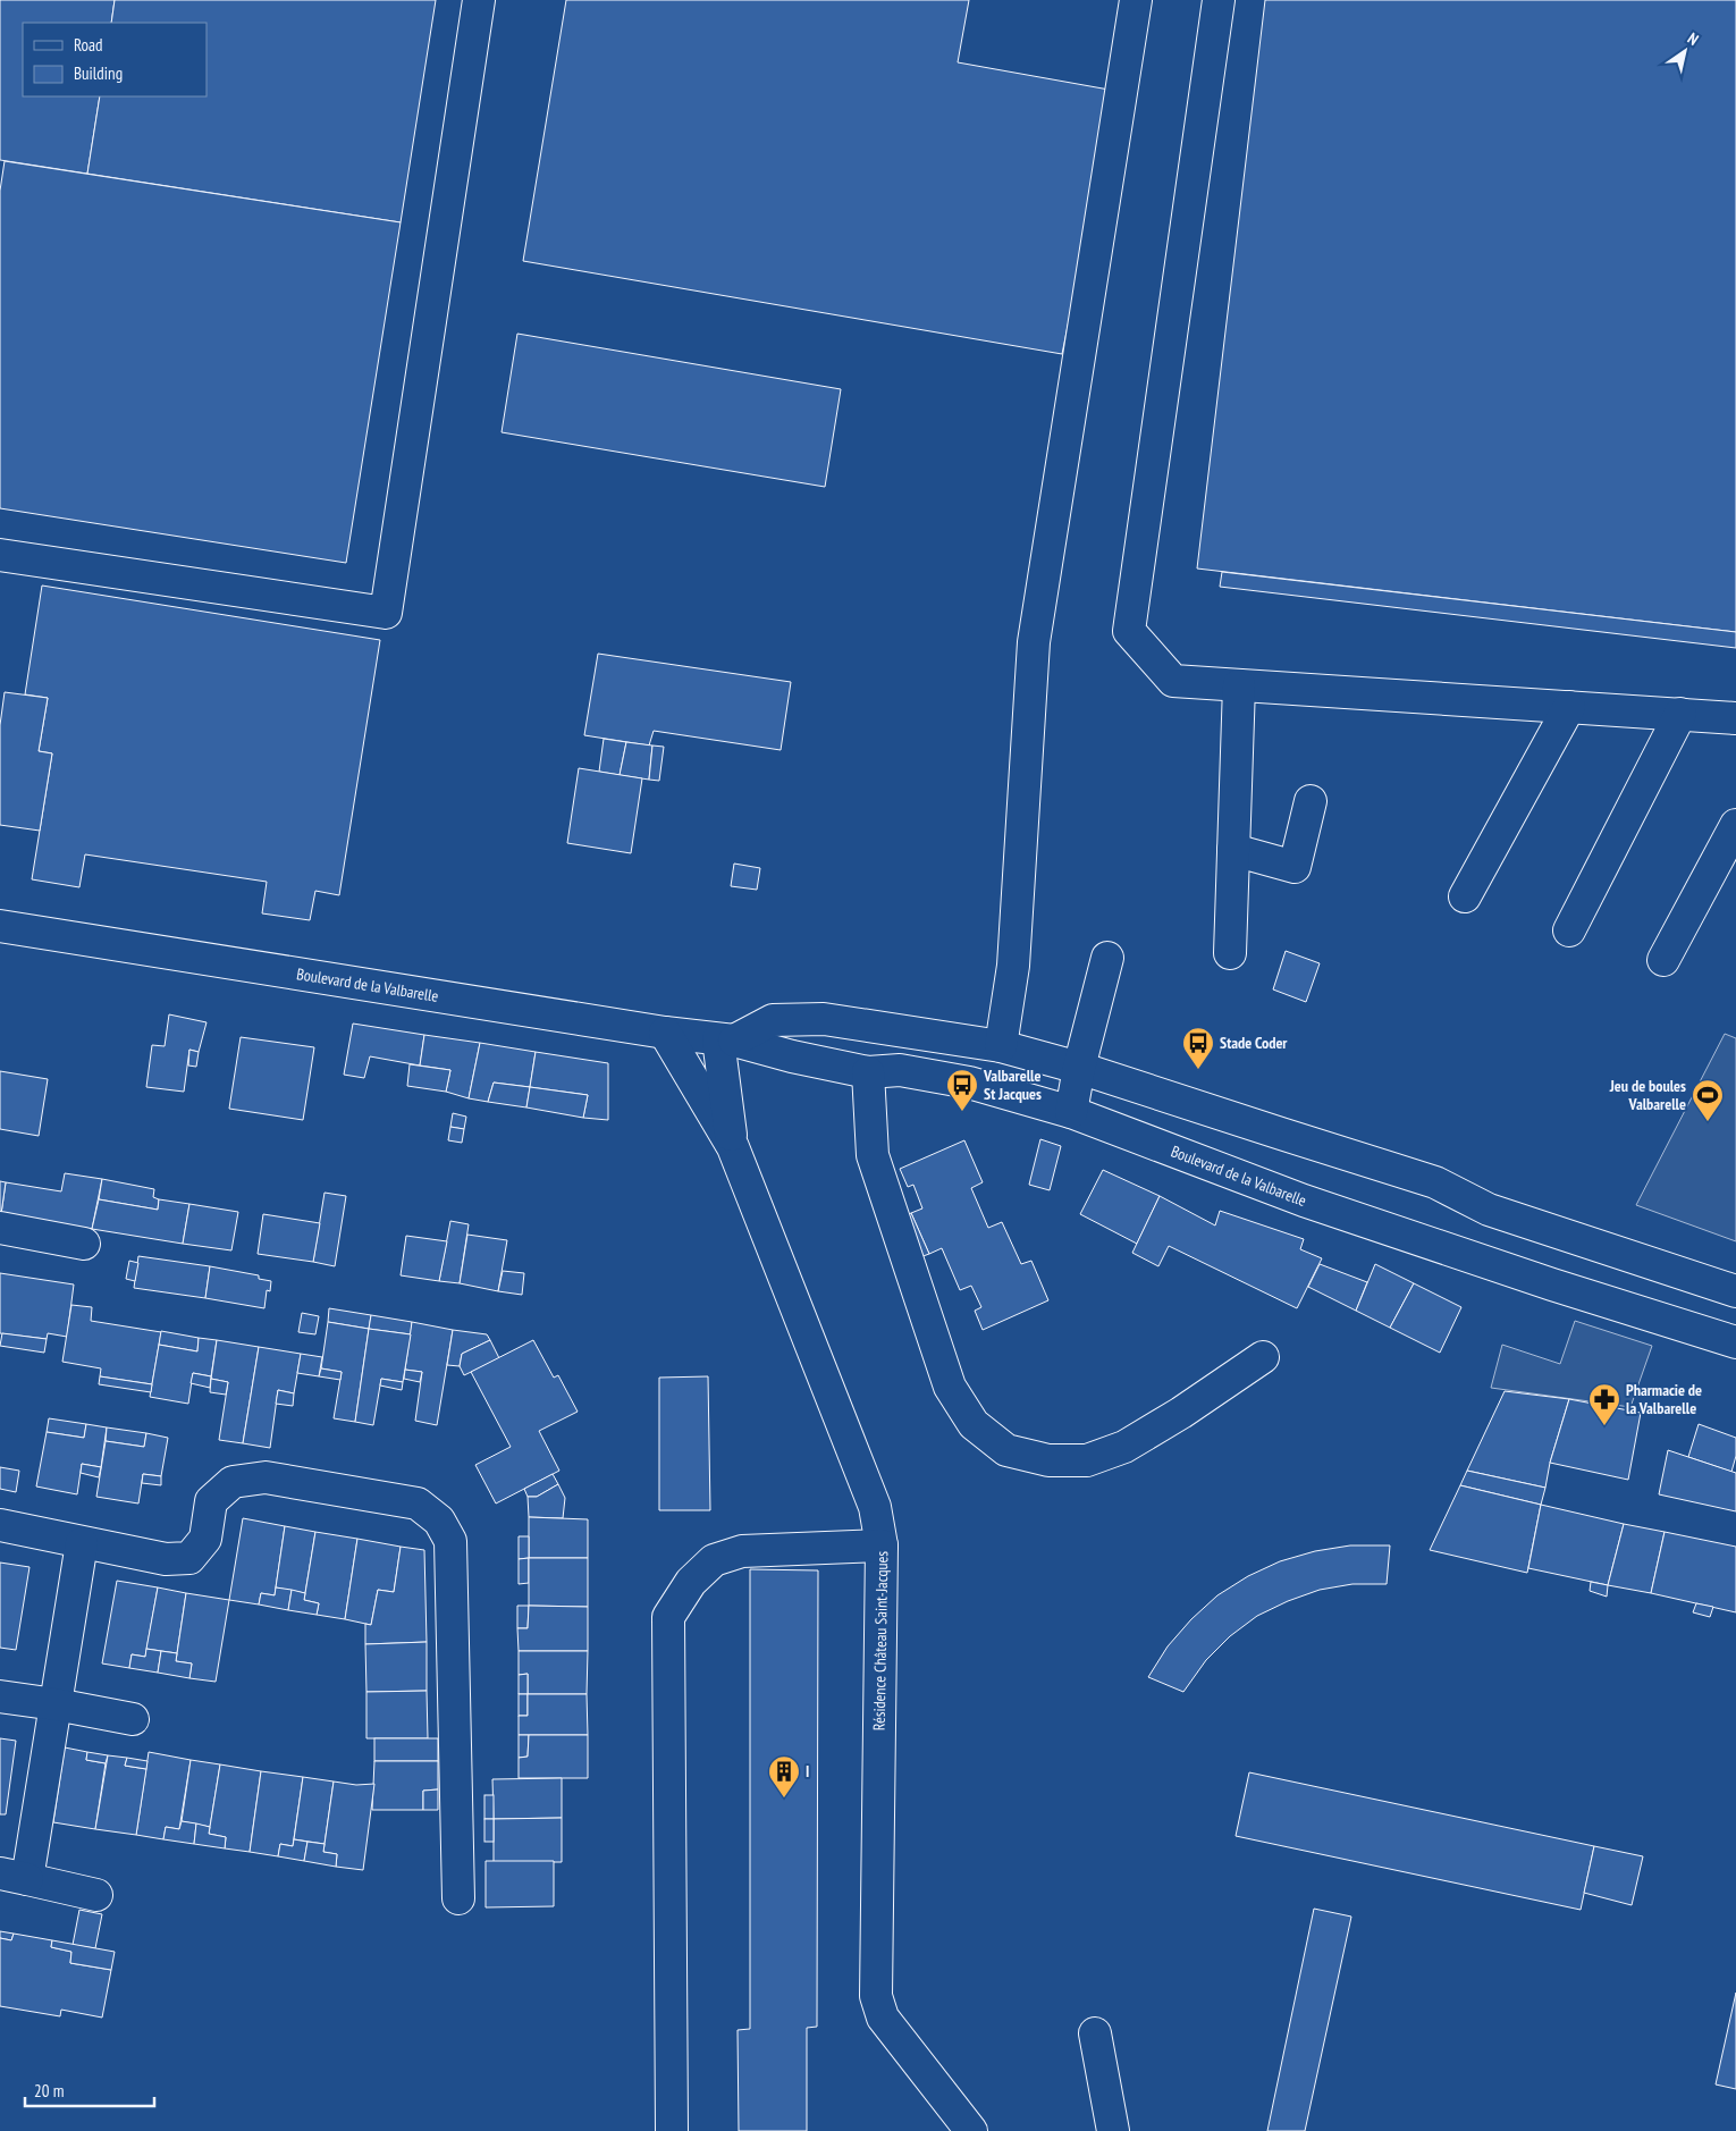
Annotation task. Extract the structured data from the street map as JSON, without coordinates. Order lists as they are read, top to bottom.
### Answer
{
  "streets": {
    "street": ["Boulevard de la Valbarelle", "Résidence Château Saint-Jacques"]
  },
  "crossings": [
    ["Boulevard de la Valbarelle", "Résidence Château Saint-Jacques"]
  ],
  "places": {
    "bus stop": ["Stade Coder", "Valbarelle St Jacques"],
    "sports": ["Jeu de boules Valbarelle"],
    "pharmacy": ["Pharmacie de la Valbarelle"],
    "building": ["I"]
  },
  "legend": ["Road", "Building"],
  "scale_bar": "20 m",
  "north": "top right"
}
